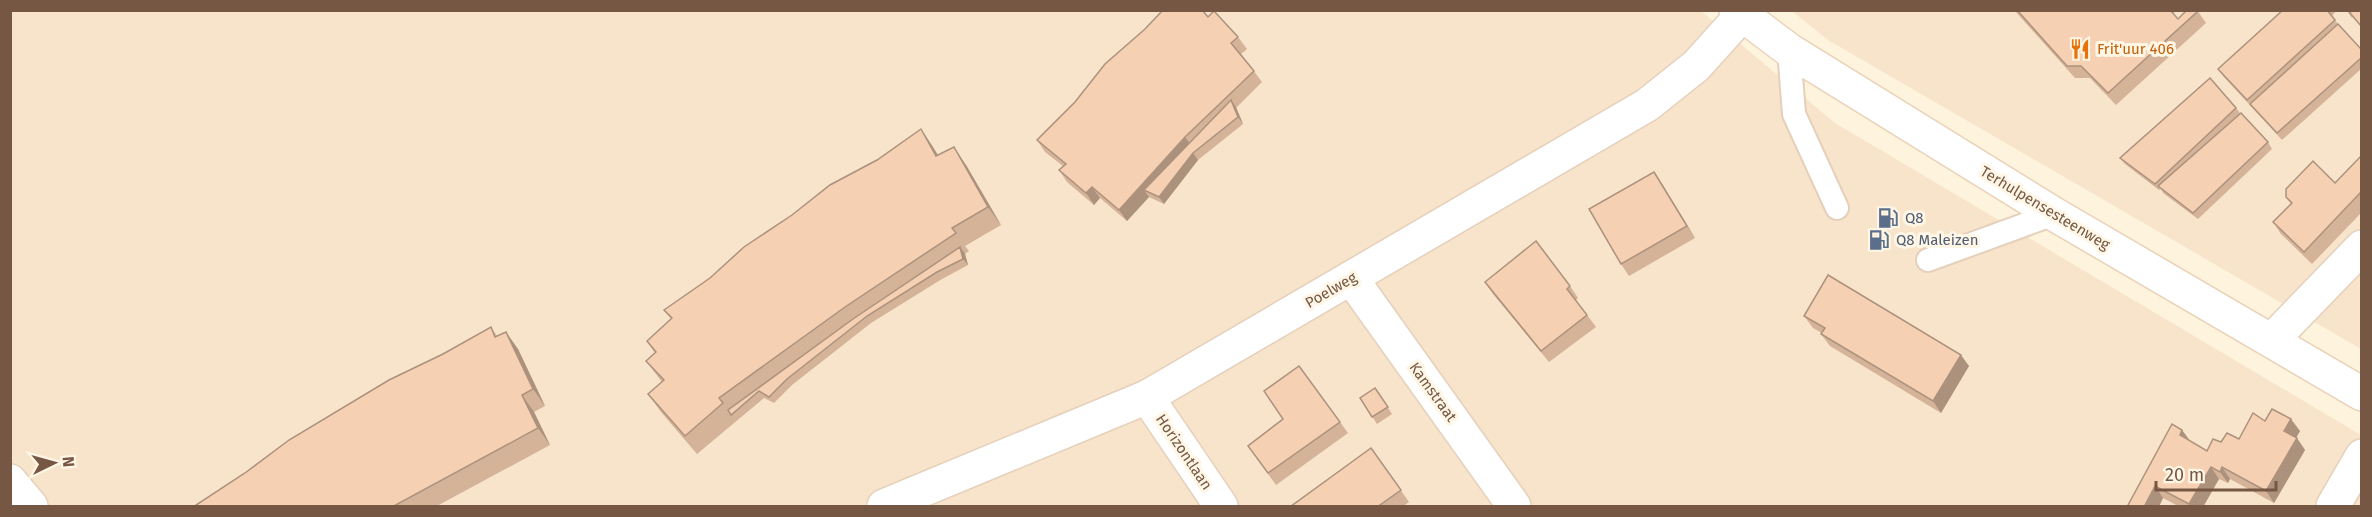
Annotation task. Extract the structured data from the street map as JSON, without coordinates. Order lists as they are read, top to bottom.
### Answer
{
  "streets": {
    "street": [
      "Terhulpensesteenweg",
      "Poelweg",
      "Kamstraat",
      "Horizontlaan"
    ]
  },
  "crossings": [
    ["Terhulpensesteenweg", "Poelweg"],
    ["Poelweg", "Kamstraat"],
    ["Poelweg", "Horizontlaan"]
  ],
  "places": {
    "restaurant": ["Frit'uur 406"],
    "fuel station": ["Q8", "Q8 Maleizen"]
  },
  "scale_bar": "20 m",
  "north": "right"
}
